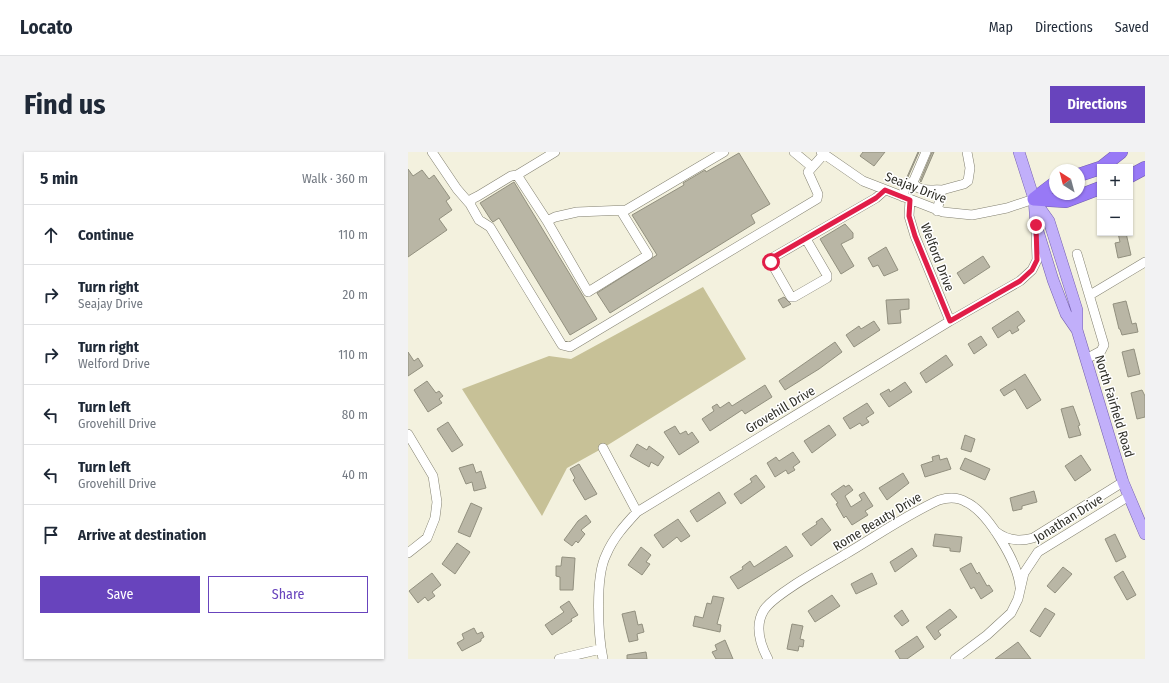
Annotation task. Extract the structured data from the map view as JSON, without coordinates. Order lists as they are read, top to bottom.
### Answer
{
  "streets": {
    "main road": ["North Fairfield Road"],
    "street": [
      "Seajay Drive",
      "Welford Drive",
      "Grovehill Drive",
      "Jonathan Drive",
      "Rome Beauty Drive"
    ]
  },
  "crossings": [
    ["Seajay Drive", "Welford Drive"],
    ["Seajay Drive", "North Fairfield Road"],
    ["Welford Drive", "Grovehill Drive"],
    ["North Fairfield Road", "Grovehill Drive"],
    ["North Fairfield Road", "Jonathan Drive"],
    ["Jonathan Drive", "Rome Beauty Drive"]
  ],
  "north": "top left",
  "page": {
    "header": "Locato",
    "nav": ["Map", "Directions", "Saved"],
    "buttons": [
      "Directions",
      ["Save", "Share"]
    ],
    "title": "Find us",
    "heading": ["5 min", "Walk · 360 m"],
    "map_buttons": ["+", "−"],
    "list": [
      ["Continue", "110 m"],
      ["Turn right", "Seajay Drive", "20 m"],
      ["Turn right", "Welford Drive", "110 m"],
      ["Turn left", "Grovehill Drive", "80 m"],
      ["Turn left", "Grovehill Drive", "40 m"],
      "Arrive at destination"
    ]
  }
}
